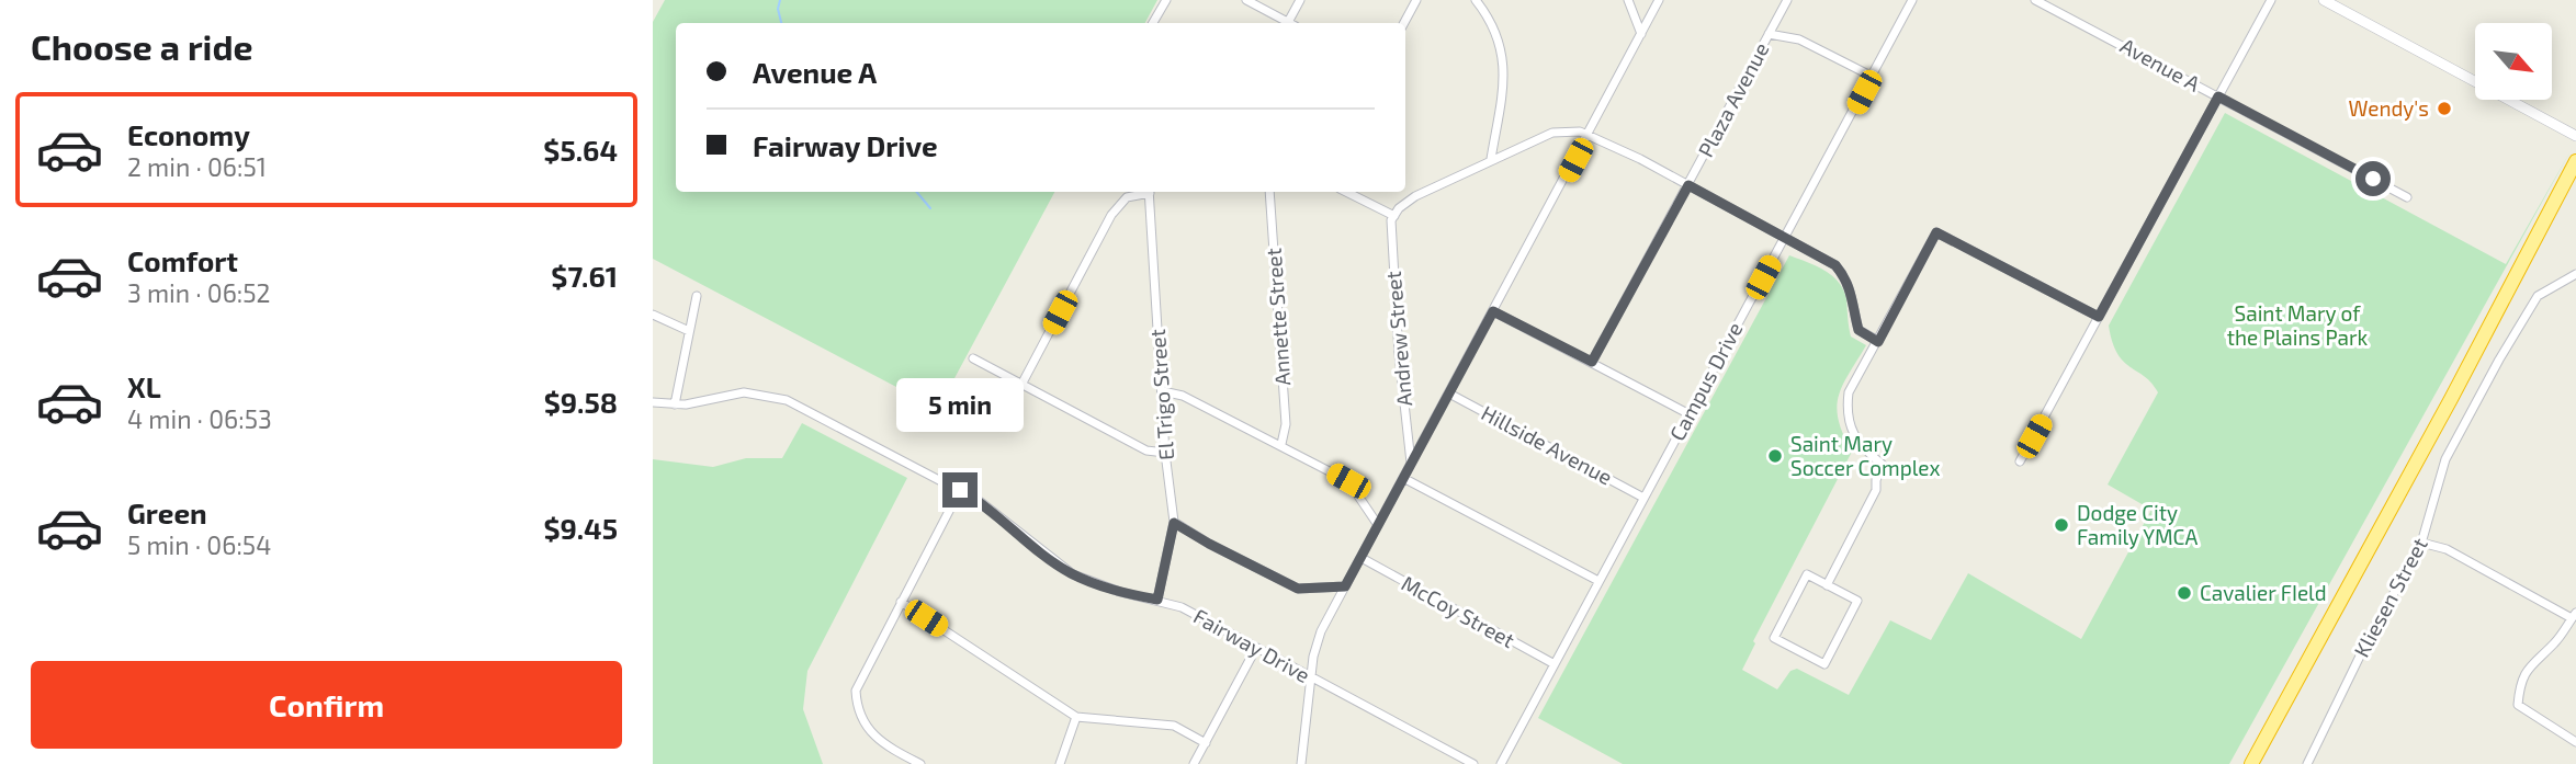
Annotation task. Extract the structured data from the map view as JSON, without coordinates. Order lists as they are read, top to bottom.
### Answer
{
  "streets": {
    "street": [
      "Avenue A",
      "Plaza Avenue",
      "Annette Street",
      "Andrew Street",
      "Campus Drive",
      "El Trigo Street",
      "Hillside Avenue",
      "Kliesen Street",
      "McCoy Street",
      "Fairway Drive"
    ]
  },
  "crossings": [
    ["Campus Drive", "Hillside Avenue"],
    ["Campus Drive", "McCoy Street"],
    ["El Trigo Street", "Fairway Drive"]
  ],
  "parks": ["Saint Mary of the Plains Park"],
  "places": [
    "Wendy's",
    "Saint Mary Soccer Complex",
    "Dodge City Family YMCA",
    "Cavalier FIeld"
  ],
  "north": "bottom right",
  "page": {
    "heading": "Choose a ride",
    "banner": ["Avenue A", "Fairway Drive"],
    "list": [
      {
        "name": "Economy",
        "note": "2 min · 06:51",
        "value": "$5.64"
      },
      {
        "name": "Comfort",
        "note": "3 min · 06:52",
        "value": "$7.61"
      },
      {
        "name": "XL",
        "note": "4 min · 06:53",
        "value": "$9.58"
      },
      {
        "name": "Green",
        "note": "5 min · 06:54",
        "value": "$9.45"
      }
    ],
    "bubble": "5 min",
    "buttons": "Confirm"
  }
}
